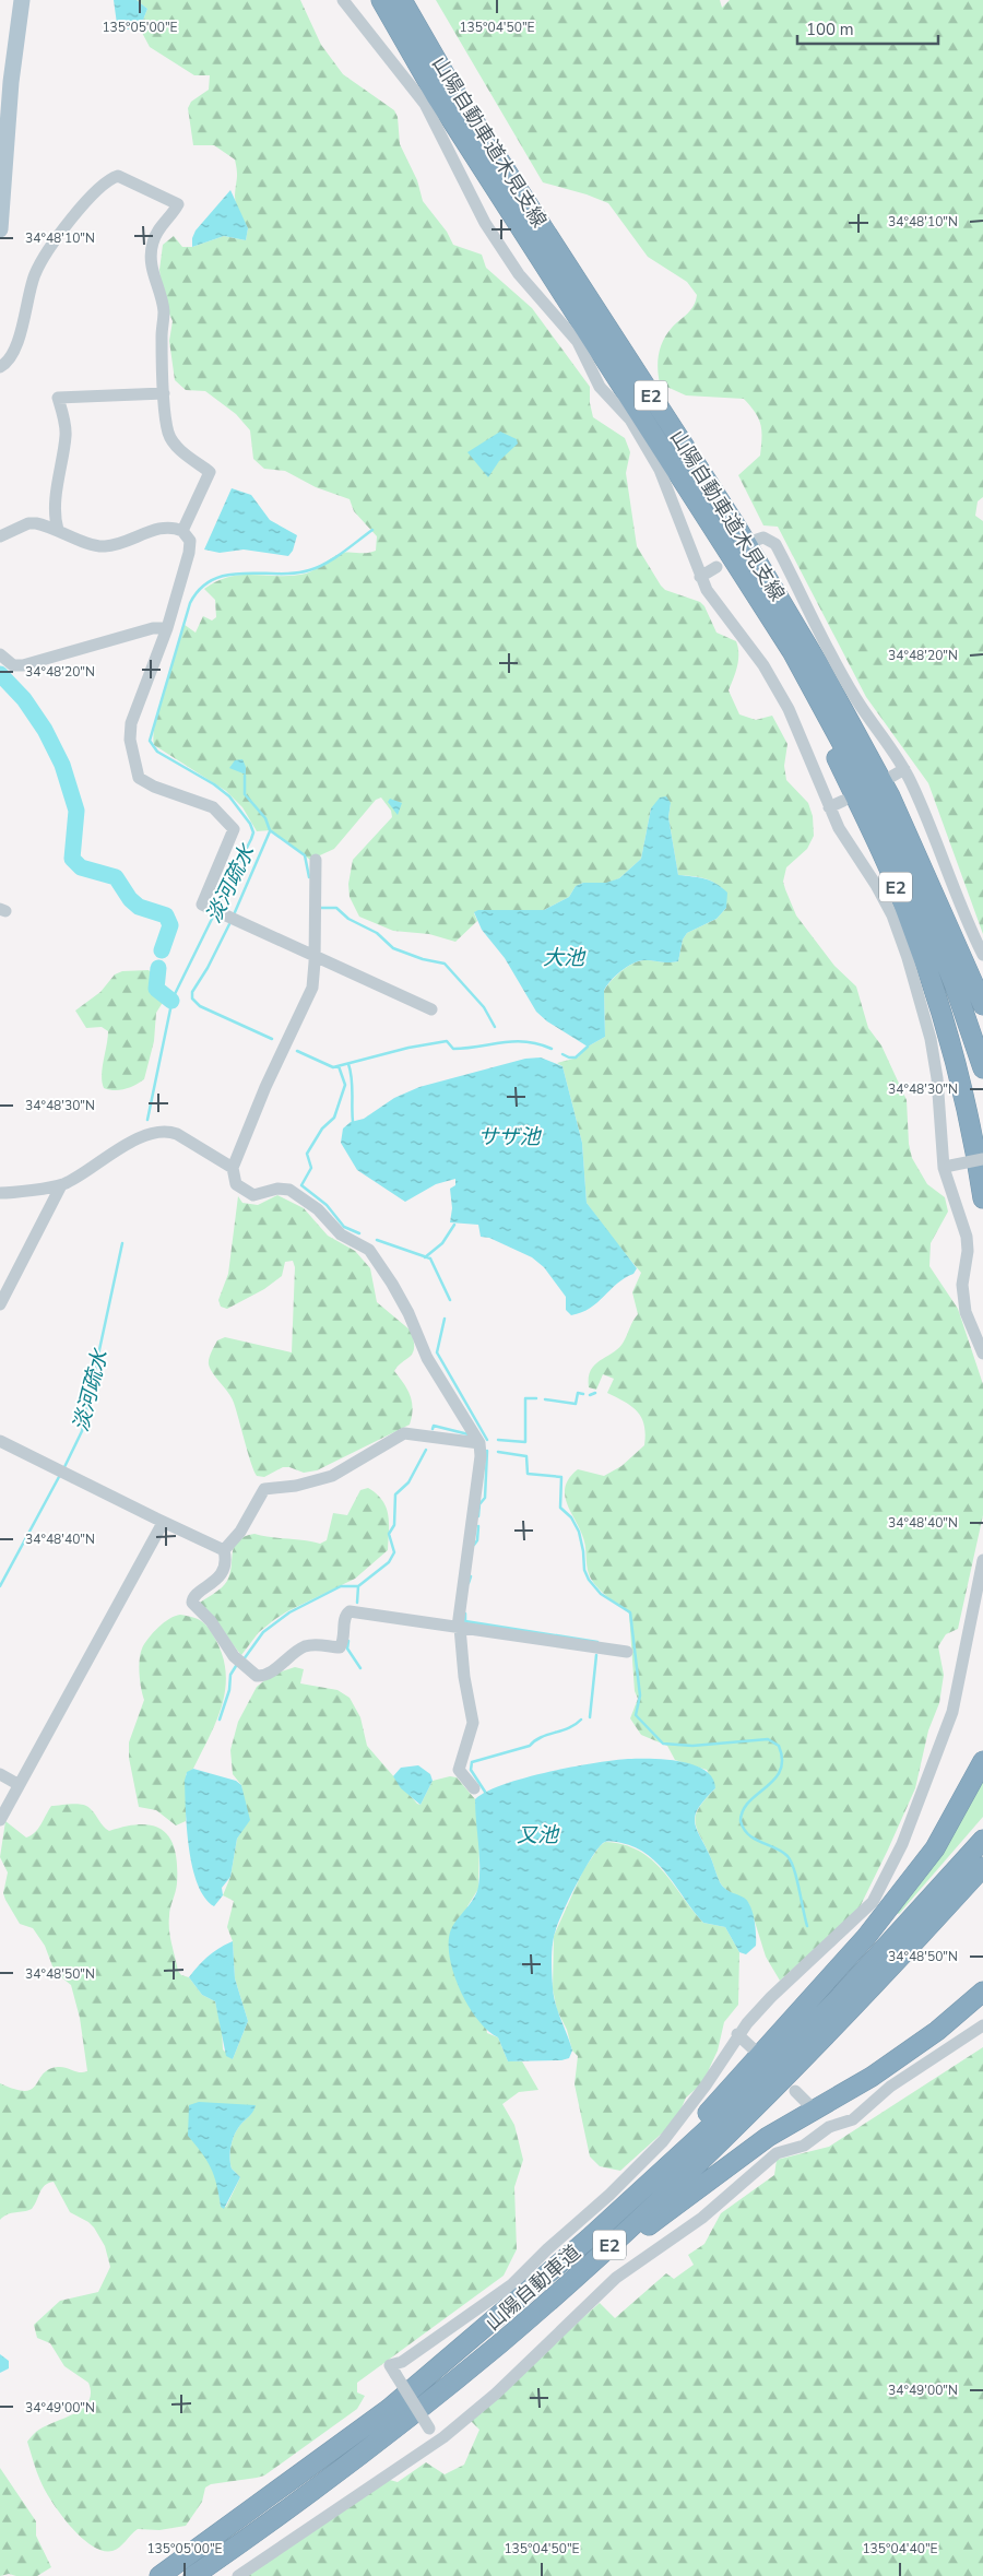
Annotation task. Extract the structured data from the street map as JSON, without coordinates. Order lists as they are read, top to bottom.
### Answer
{
  "streets": {
    "highway": ["山陽自動車道木見支線", "E2", "山陽自動車道"]
  },
  "crossings": [
    ["山陽自動車道木見支線", "E2"]
  ],
  "water": [
    "淡河疏水",
    "大池",
    "サザ池",
    "又池"
  ],
  "scale_bar": "100 m",
  "coordinates": [
    "135°05'00\"E",
    "135°04'50\"E",
    "34°48'10\"N",
    "34°48'20\"N",
    "34°48'30\"N",
    "34°48'40\"N",
    "34°48'50\"N",
    "34°49'00\"N",
    "135°04'40\"E"
  ]
}
